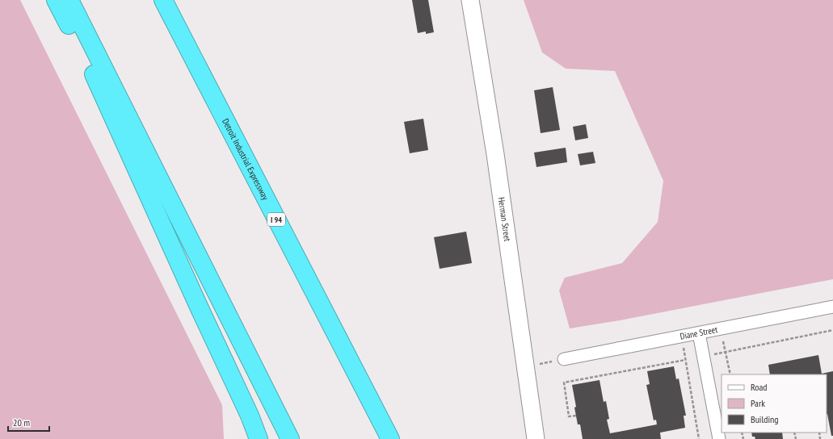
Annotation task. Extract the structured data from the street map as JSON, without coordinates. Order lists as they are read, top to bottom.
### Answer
{
  "streets": {
    "highway": ["Detroit Industrial Expressway", "I 94"],
    "street": ["Herman Street", "Diane Street"]
  },
  "legend": ["Road", "Park", "Building"],
  "scale_bar": "20 m"
}
